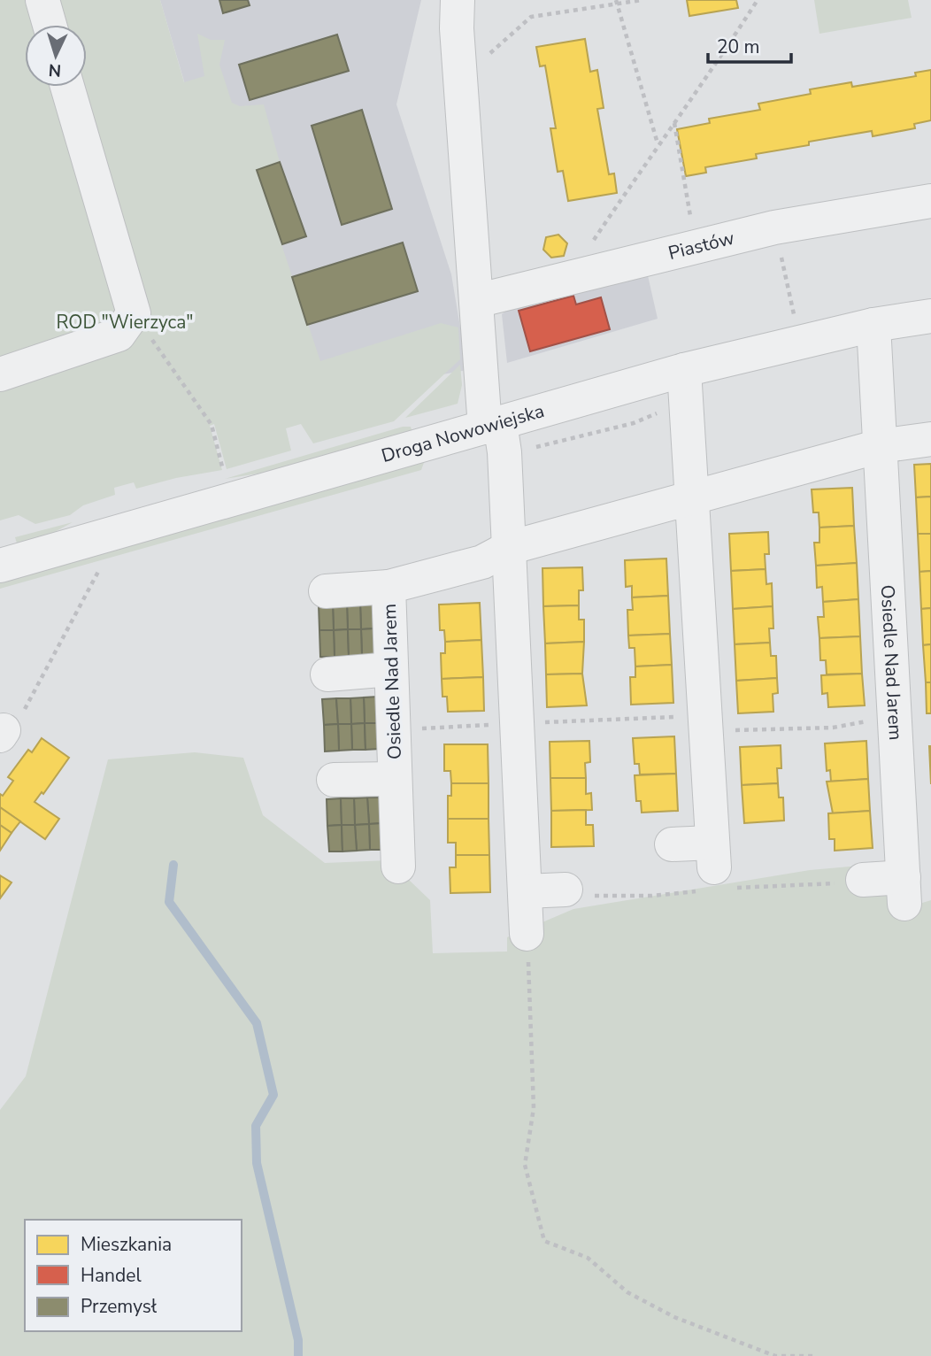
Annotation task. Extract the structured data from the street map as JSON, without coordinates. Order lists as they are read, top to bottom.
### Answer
{
  "streets": {
    "street": ["Piastów", "Droga Nowowiejska", "Osiedle Nad Jarem"]
  },
  "crossings": [
    ["Droga Nowowiejska", "Osiedle Nad Jarem"]
  ],
  "parks": ["ROD \"Wierzyca\""],
  "legend": ["Mieszkania", "Handel", "Przemysł"],
  "scale_bar": "20 m",
  "north": "bottom"
}
